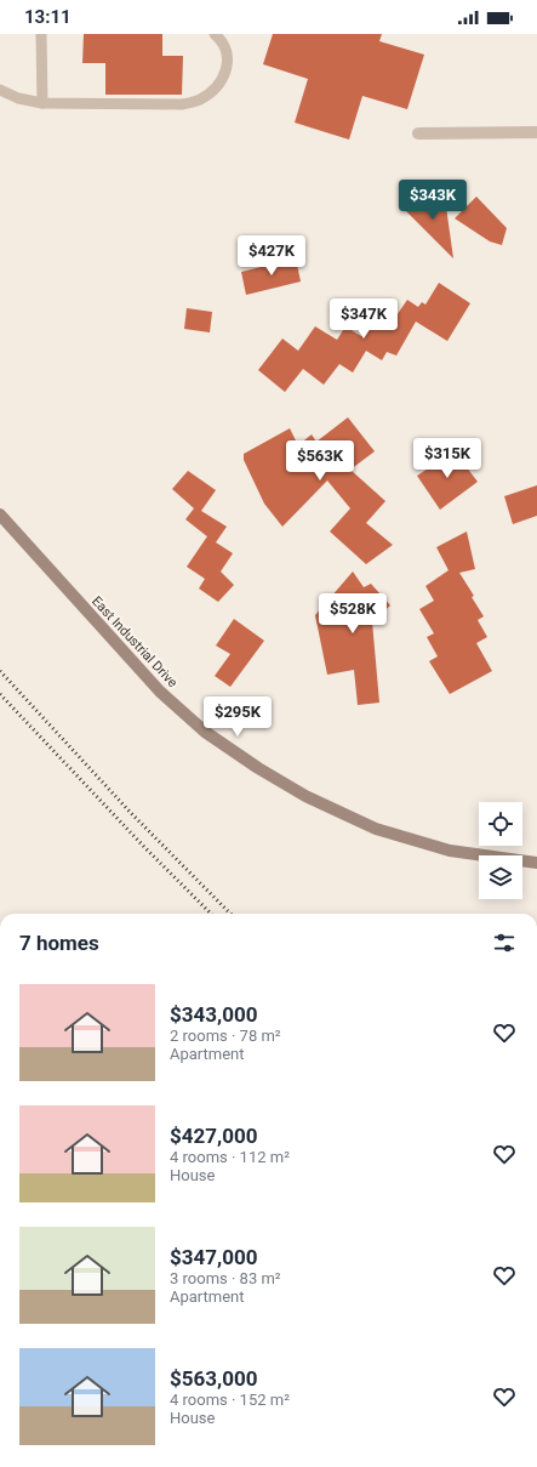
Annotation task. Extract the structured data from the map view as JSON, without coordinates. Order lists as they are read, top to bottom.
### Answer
{
  "streets": {
    "street": ["East Industrial Drive"]
  },
  "page": {
    "status": "13:11",
    "price": [
      "$343K",
      "$427K",
      "$347K",
      "$315K",
      "$563K",
      "$528K",
      "$295K"
    ],
    "heading": "7 homes",
    "list": [
      {
        "name": "$343,000",
        "note": "2 rooms · 78 m² · Apartment"
      },
      {
        "name": "$427,000",
        "note": "4 rooms · 112 m² · House"
      },
      {
        "name": "$347,000",
        "note": "3 rooms · 83 m² · Apartment"
      },
      {
        "name": "$563,000",
        "note": "4 rooms · 152 m² · House"
      }
    ]
  }
}
